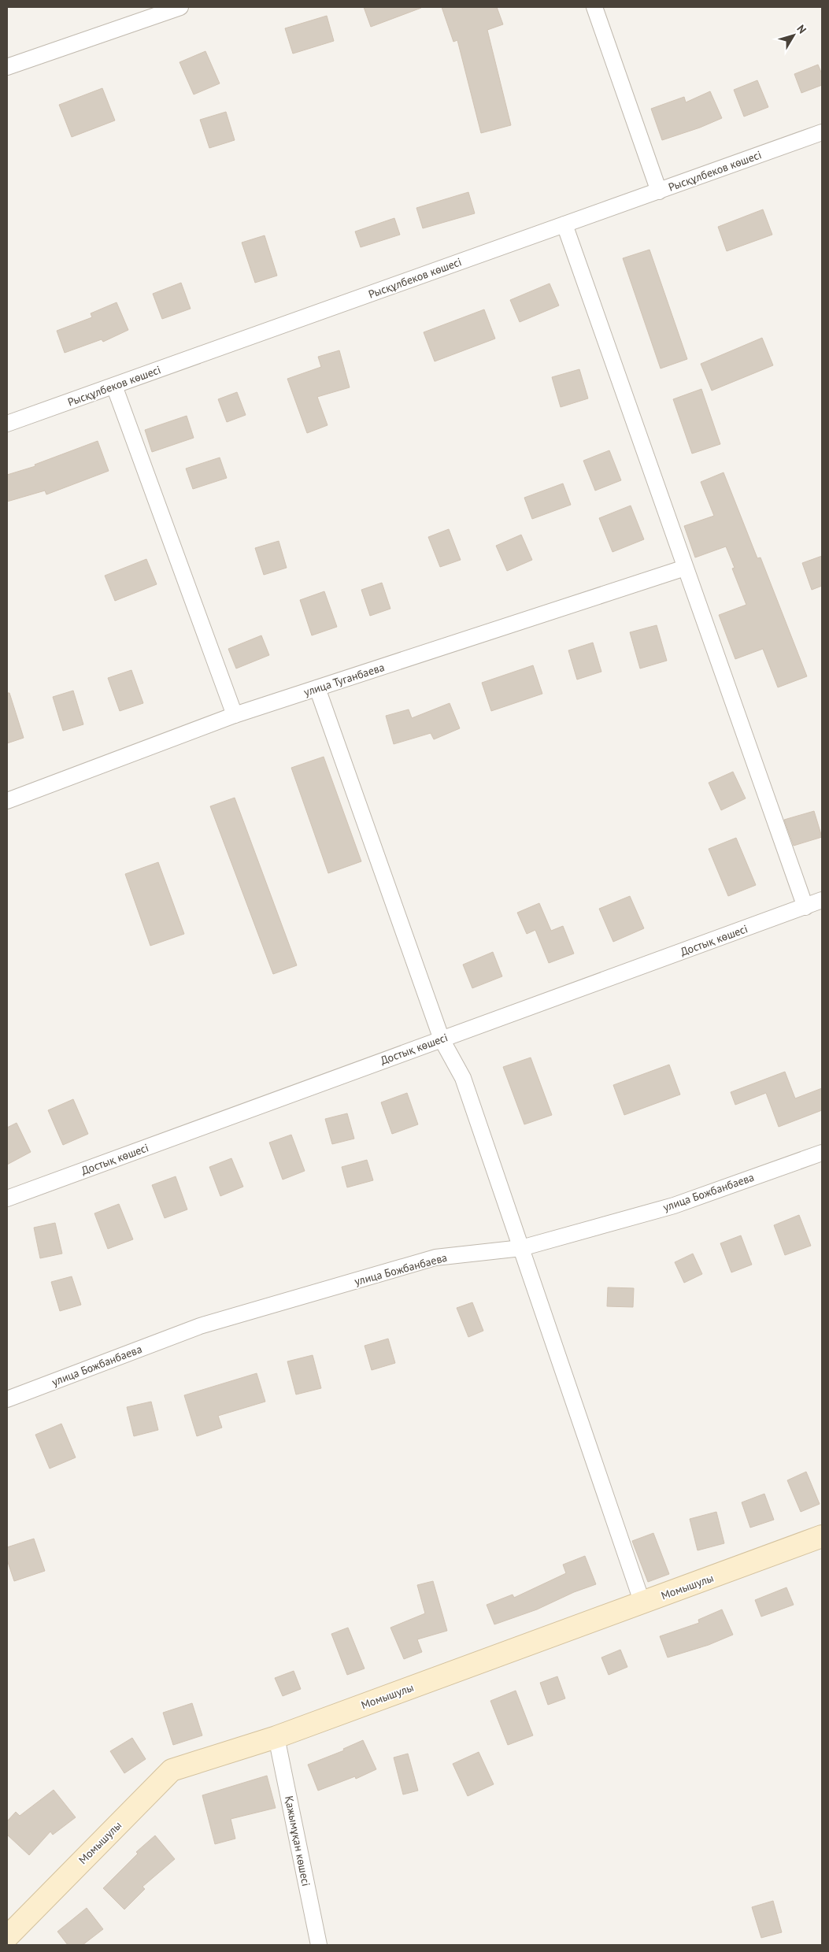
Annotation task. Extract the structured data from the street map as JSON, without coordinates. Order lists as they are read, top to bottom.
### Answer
{
  "streets": {
    "street": [
      "Рысқұлбеков көшесі",
      "улица Туганбаева",
      "Достық көшесі",
      "улица Божбанбаева",
      "Момышулы",
      "Қажымұқан көшесі"
    ]
  },
  "crossings": [
    ["Момышулы", "Қажымұқан көшесі"]
  ],
  "north": "top right"
}
